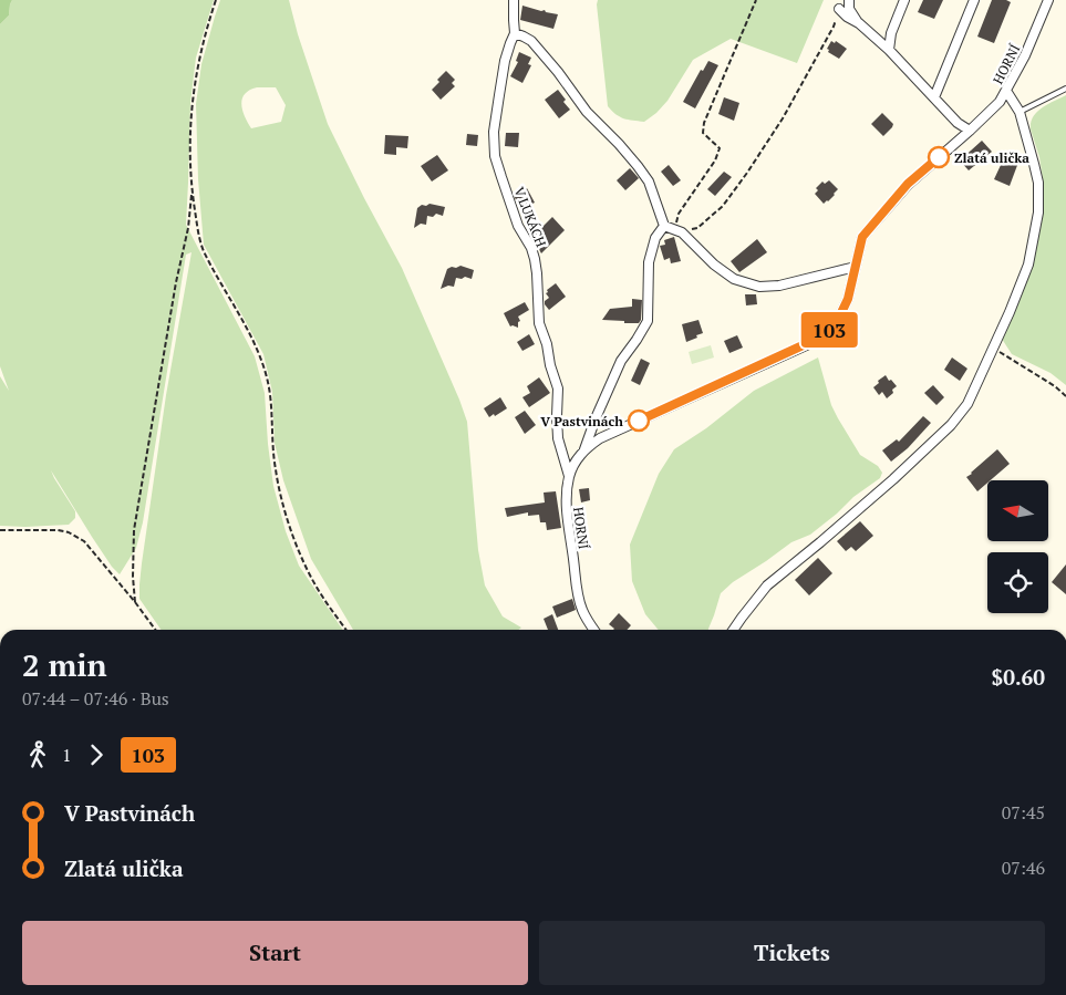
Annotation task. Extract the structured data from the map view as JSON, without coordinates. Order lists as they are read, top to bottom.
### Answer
{
  "streets": {
    "street": ["HORNÍ", "V LUKÁCH"]
  },
  "crossings": [
    ["HORNÍ", "V LUKÁCH"]
  ],
  "places": ["Zlatá ulička", "V Pastvinách"],
  "lines": ["bus line 103"],
  "north": "left",
  "page": {
    "on_map": "103",
    "heading": ["2 min", "07:44 – 07:46 · Bus", "$0.60"],
    "legs": ["1", "103"],
    "list": [
      {
        "name": "V Pastvinách",
        "value": "07:45"
      },
      {
        "name": "Zlatá ulička",
        "value": "07:46"
      }
    ],
    "buttons": ["Start", "Tickets"]
  }
}
